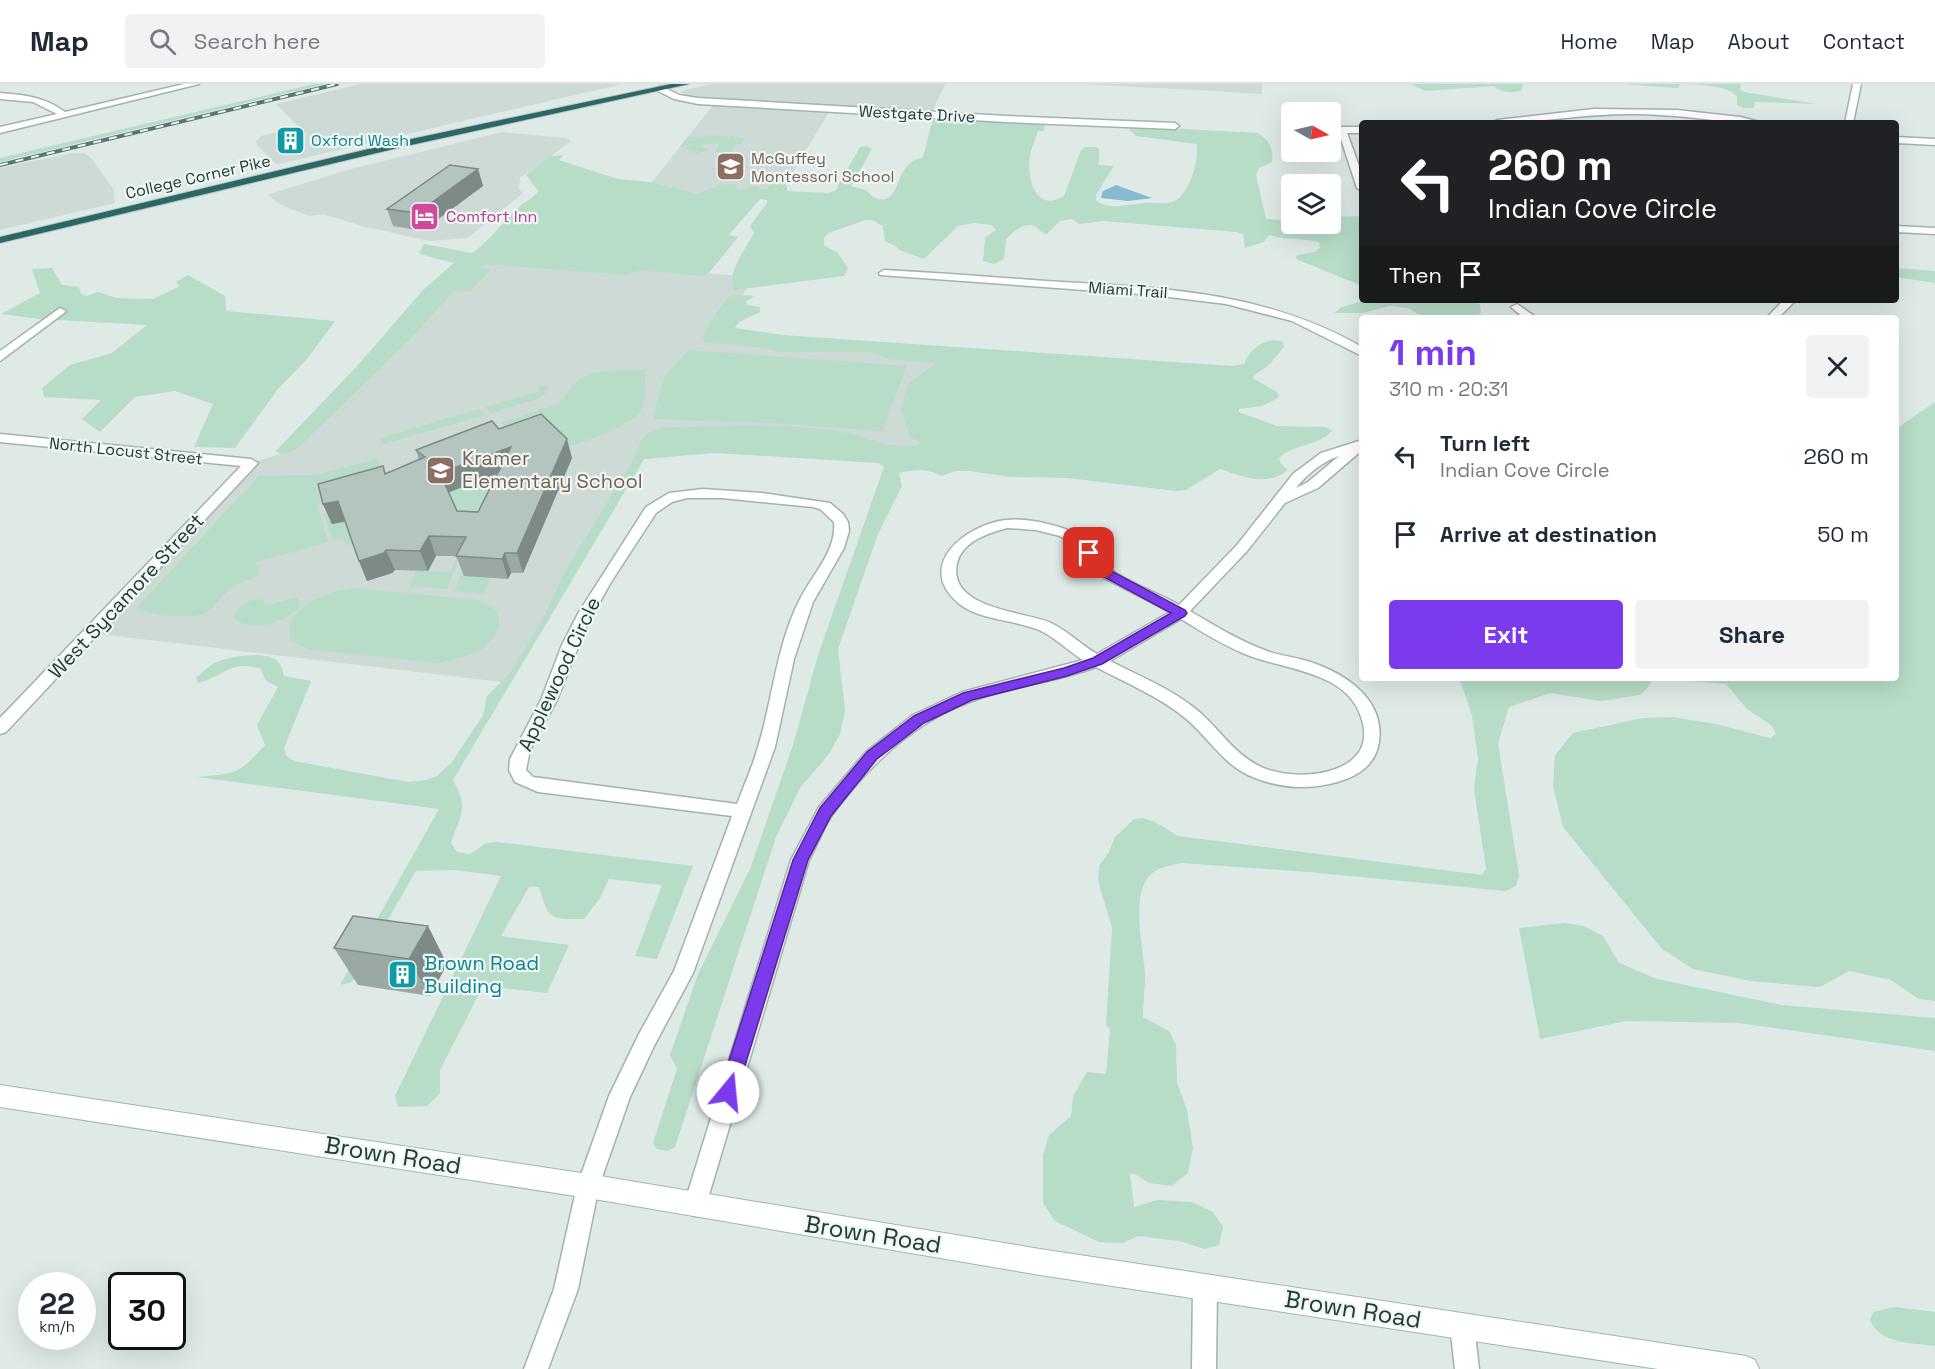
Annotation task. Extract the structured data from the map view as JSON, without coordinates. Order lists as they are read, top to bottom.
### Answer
{
  "streets": {
    "highway": ["College Corner Pike"],
    "street": [
      "Westgate Drive",
      "Miami Trail",
      "North Locust Street",
      "West Sycamore Street",
      "Applewood Circle",
      "Brown Road"
    ]
  },
  "crossings": [
    ["Westgate Drive", "College Corner Pike"],
    ["North Locust Street", "West Sycamore Street"],
    ["Applewood Circle", "Brown Road"]
  ],
  "places": {
    "building": ["Oxford Wash", "Brown Road Building"],
    "school or university": ["McGuffey Montessori School", "Kramer Elementary School"],
    "hotel": ["Comfort Inn"]
  },
  "north": "right",
  "page": {
    "header": "Map",
    "search": "Search here",
    "nav": [
      "Home",
      "Map",
      "About",
      "Contact"
    ],
    "turn": ["260 m", "Indian Cove Circle"],
    "then": "Then",
    "heading": ["1 min", "310 m · 20:31"],
    "list": [
      {
        "name": "Turn left",
        "note": "Indian Cove Circle",
        "value": "260 m"
      },
      {
        "name": "Arrive at destination",
        "value": "50 m"
      }
    ],
    "buttons": ["Exit", "Share"],
    "speed": "22 km/h",
    "limit": "30"
  }
}
